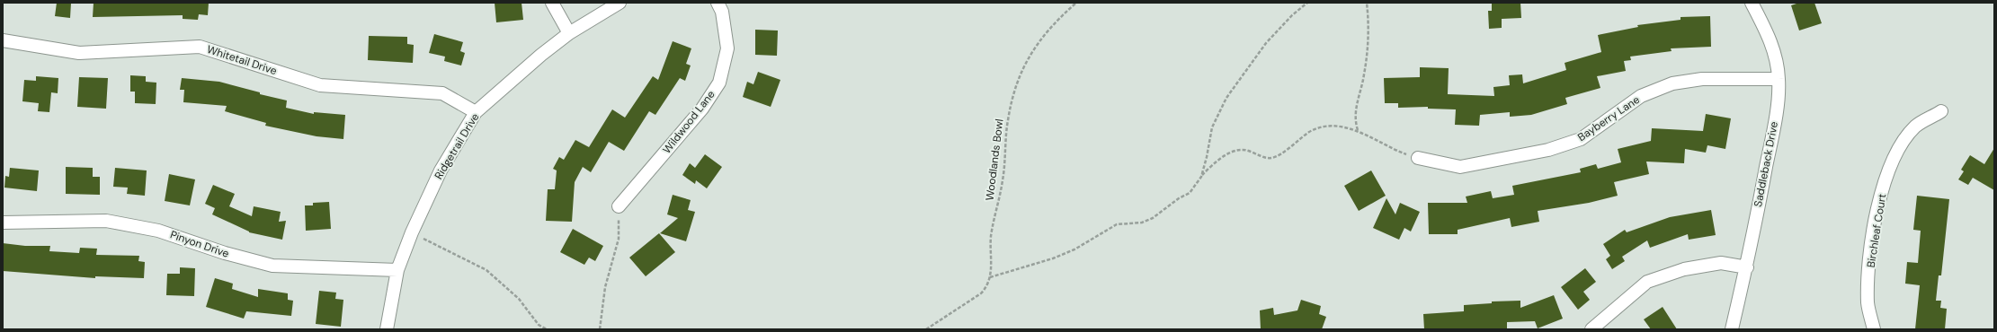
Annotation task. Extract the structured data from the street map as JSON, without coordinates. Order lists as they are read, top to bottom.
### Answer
{
  "streets": {
    "street": [
      "Whitetail Drive",
      "Bayberry Lane",
      "Wildwood Lane",
      "Ridgetrail Drive",
      "Saddleback Drive",
      "Birchleaf Court",
      "Pinyon Drive"
    ],
    "path": ["Woodlands Bowl"]
  },
  "crossings": [
    ["Whitetail Drive", "Ridgetrail Drive"],
    ["Bayberry Lane", "Saddleback Drive"],
    ["Ridgetrail Drive", "Pinyon Drive"]
  ]
}
